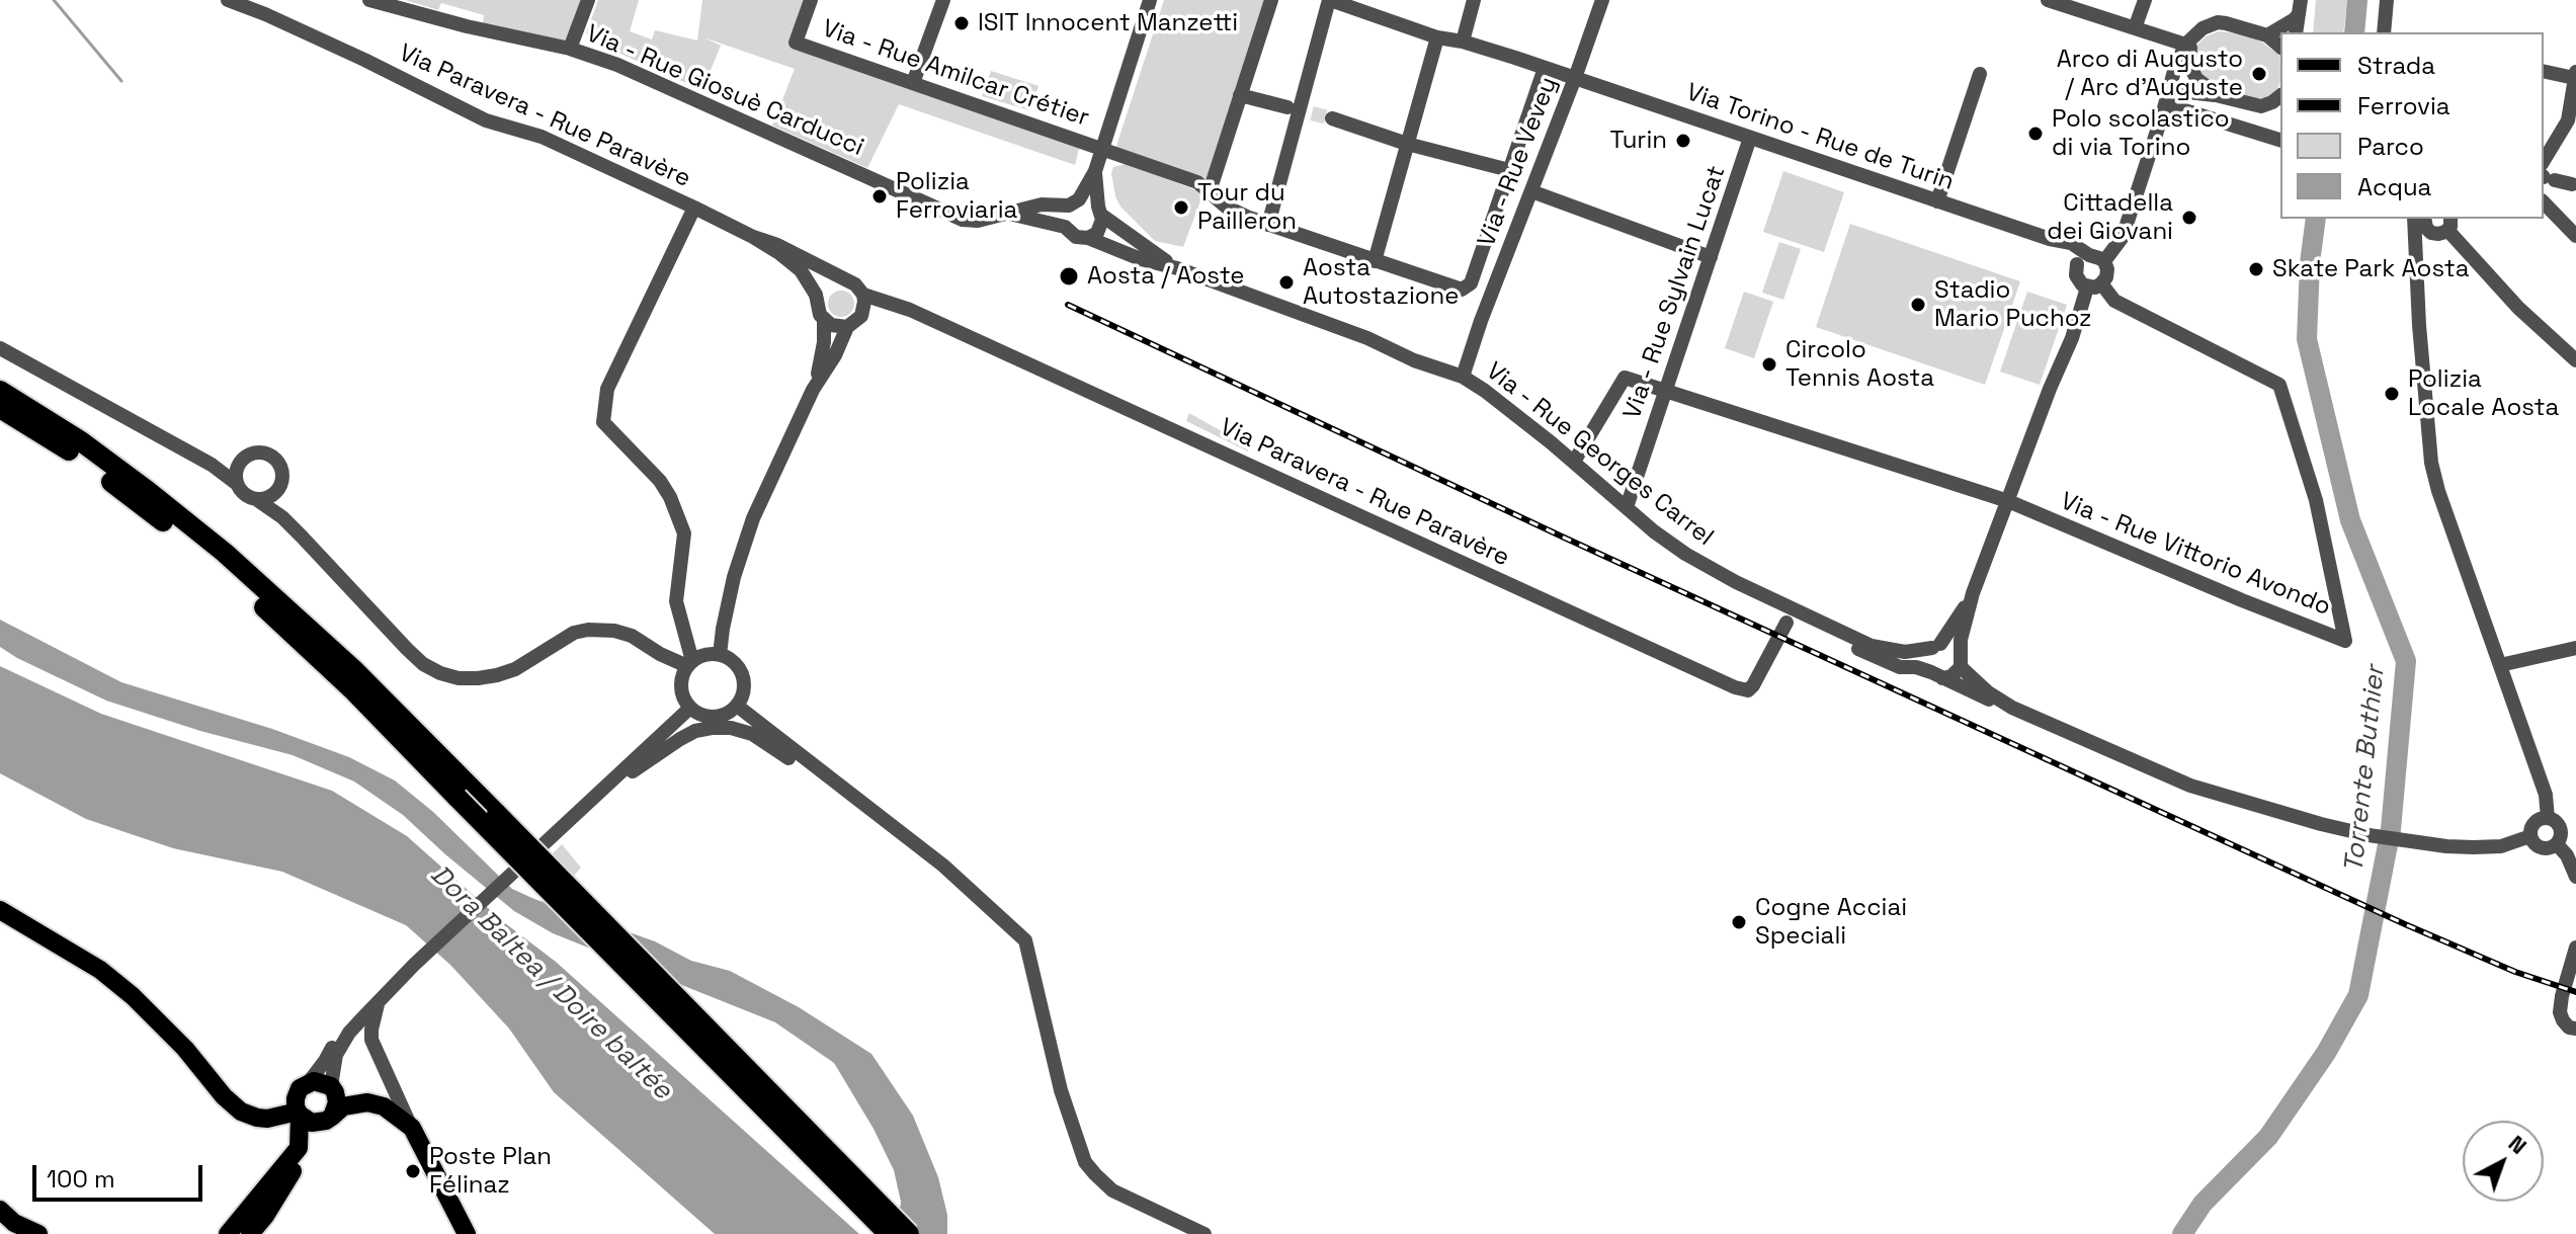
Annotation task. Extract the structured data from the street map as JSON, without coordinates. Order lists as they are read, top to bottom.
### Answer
{
  "streets": {
    "street": [
      "Via - Rue Amilcar Crétier",
      "Via - Rue Giosuè Carducci",
      "Via Paravera - Rue Paravère",
      "Via Torino - Rue de Turin",
      "Via - Rue Vevey",
      "Via - Rue Sylvain Lucat",
      "Via - Rue Georges Carrel",
      "Via - Rue Vittorio Avondo"
    ]
  },
  "crossings": [
    ["Via Torino - Rue de Turin", "Via - Rue Vevey"],
    ["Via Torino - Rue de Turin", "Via - Rue Sylvain Lucat"],
    ["Via Torino - Rue de Turin", "Via - Rue Vittorio Avondo"],
    ["Via - Rue Vevey", "Via - Rue Georges Carrel"],
    ["Via - Rue Sylvain Lucat", "Via - Rue Georges Carrel"]
  ],
  "water": ["Torrente Buthier", "Dora Baltea / Doire baltée"],
  "places": [
    "ISIT Innocent Manzetti",
    "Arco di Augusto / Arc d'Auguste",
    "Polo scolastico di via Torino",
    "Turin",
    "Polizia Ferroviaria",
    "Tour du Pailleron",
    "Cittadella dei Giovani",
    "Skate Park Aosta",
    "Aosta / Aoste",
    "Aosta Autostazione",
    "Stadio Mario Puchoz",
    "Circolo Tennis Aosta",
    "Polizia Locale Aosta",
    "Cogne Acciai Speciali",
    "Poste Plan Félinaz"
  ],
  "legend": [
    "Strada",
    "Ferrovia",
    "Parco",
    "Acqua"
  ],
  "scale_bar": "100 m",
  "north": "top right"
}
